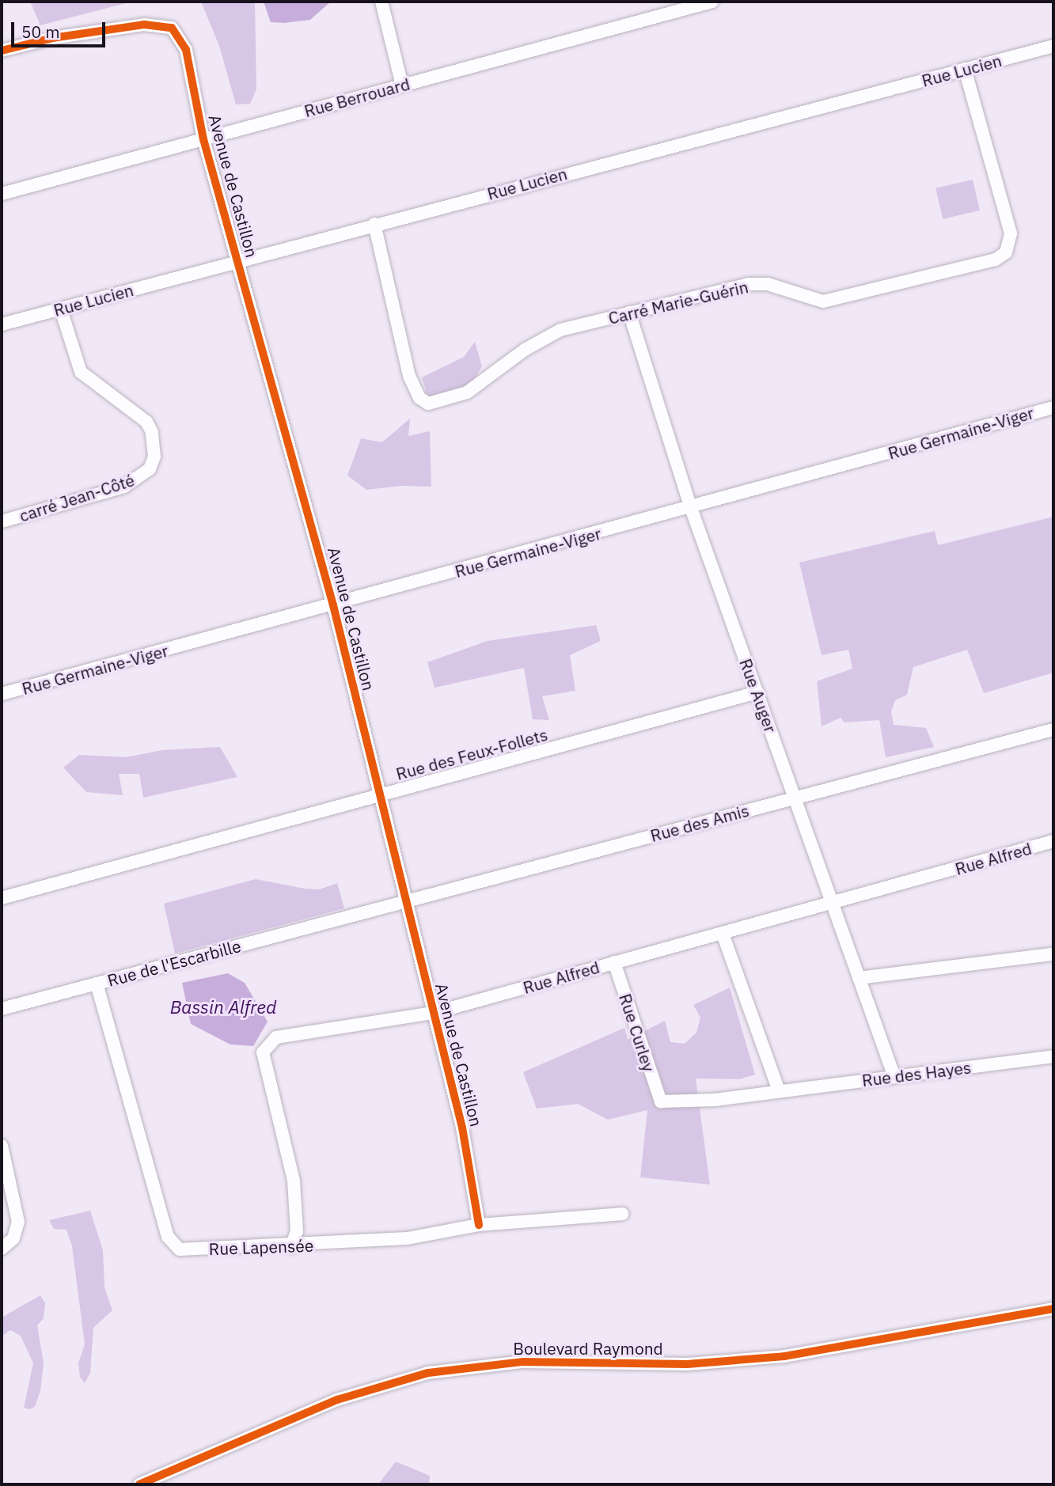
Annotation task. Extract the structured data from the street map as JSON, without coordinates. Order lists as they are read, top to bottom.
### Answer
{
  "streets": {
    "street": [
      "Rue Lucien",
      "Rue Berrouard",
      "Avenue de Castillon",
      "Carré Marie-Guérin",
      "Rue Germaine-Viger",
      "carré Jean-Côté",
      "Rue Auger",
      "Rue des Feux-Follets",
      "Rue des Amis",
      "Rue Alfred",
      "Rue de l'Escarbille",
      "Rue Curley",
      "Rue des Hayes",
      "Rue Lapensée",
      "Boulevard Raymond"
    ]
  },
  "crossings": [
    ["Rue Lucien", "Avenue de Castillon"],
    ["Rue Lucien", "Carré Marie-Guérin"],
    ["Rue Lucien", "carré Jean-Côté"],
    ["Rue Berrouard", "Avenue de Castillon"],
    ["Avenue de Castillon", "Rue Germaine-Viger"],
    ["Avenue de Castillon", "Rue des Feux-Follets"],
    ["Avenue de Castillon", "Rue des Amis"],
    ["Avenue de Castillon", "Rue Alfred"],
    ["Avenue de Castillon", "Rue Lapensée"],
    ["Carré Marie-Guérin", "Rue Auger"],
    ["Rue Germaine-Viger", "Rue Auger"],
    ["Rue Auger", "Rue des Feux-Follets"],
    ["Rue Auger", "Rue des Amis"],
    ["Rue Auger", "Rue Alfred"],
    ["Rue Auger", "Rue des Hayes"],
    ["Rue des Amis", "Rue de l'Escarbille"],
    ["Rue Alfred", "Rue Curley"],
    ["Rue Alfred", "Rue Lapensée"],
    ["Rue de l'Escarbille", "Rue Lapensée"],
    ["Rue Curley", "Rue des Hayes"]
  ],
  "water": ["Bassin Alfred"],
  "scale_bar": "50 m"
}
